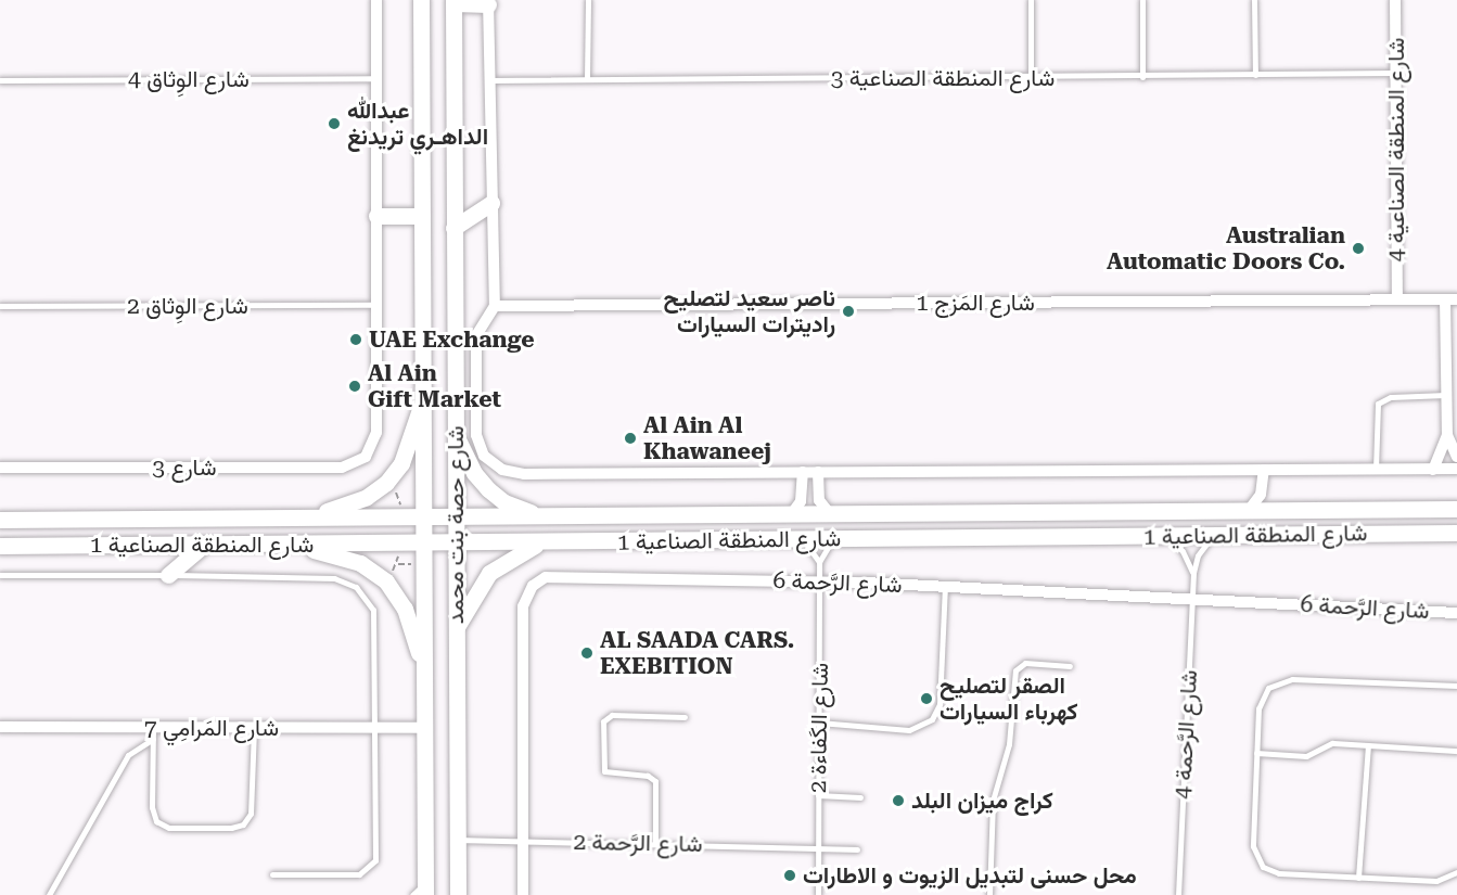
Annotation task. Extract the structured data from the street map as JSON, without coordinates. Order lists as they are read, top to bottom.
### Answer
{
  "streets": {
    "street": [
      "شارع المنطقة الصناعية 4",
      "شارع المَزج 1",
      "شارع 3",
      "شارع حصة بنت محمد",
      "شارع المنطقة الصناعية 1",
      "شارع الرَّحمة 6",
      "شارع المَرامِي 7"
    ],
    "lane": [
      "شارع المنطقة الصناعية 3",
      "شارع الوِثاق 4",
      "شارع الوِثاق 2",
      "شارع الكَفاءة 2",
      "شارع الرَّحمة 4",
      "شارع الرَّحمة 2"
    ]
  },
  "crossings": [
    ["شارع المنطقة الصناعية 3", "شارع المنطقة الصناعية 4"],
    ["شارع المنطقة الصناعية 4", "شارع المَزج 1"],
    ["شارع الوِثاق 2", "شارع 3"],
    ["شارع حصة بنت محمد", "شارع المنطقة الصناعية 1"],
    ["شارع حصة بنت محمد", "شارع المَرامِي 7"],
    ["شارع حصة بنت محمد", "شارع الرَّحمة 2"],
    ["شارع المنطقة الصناعية 1", "شارع الرَّحمة 4"],
    ["شارع الرَّحمة 6", "شارع الكَفاءة 2"],
    ["شارع الرَّحمة 6", "شارع الرَّحمة 4"],
    ["شارع الرَّحمة 6", "شارع الرَّحمة 2"],
    ["شارع الكَفاءة 2", "شارع الرَّحمة 2"]
  ],
  "places": [
    "عبدالله الداهـري تريدنغ",
    "Australian Automatic Doors Co.",
    "ناصر سعيد لتصليح راديترات السيارات",
    "UAE Exchange",
    "Al Ain Gift Market",
    "Al Ain Al Khawaneej",
    "AL SAADA CARS. EXEBITION",
    "الصقر لتصليح كهرباء السيارات",
    "كراج ميزان البلد",
    "محل حسنى لتبديل الزيوت و الاطارات"
  ]
}
